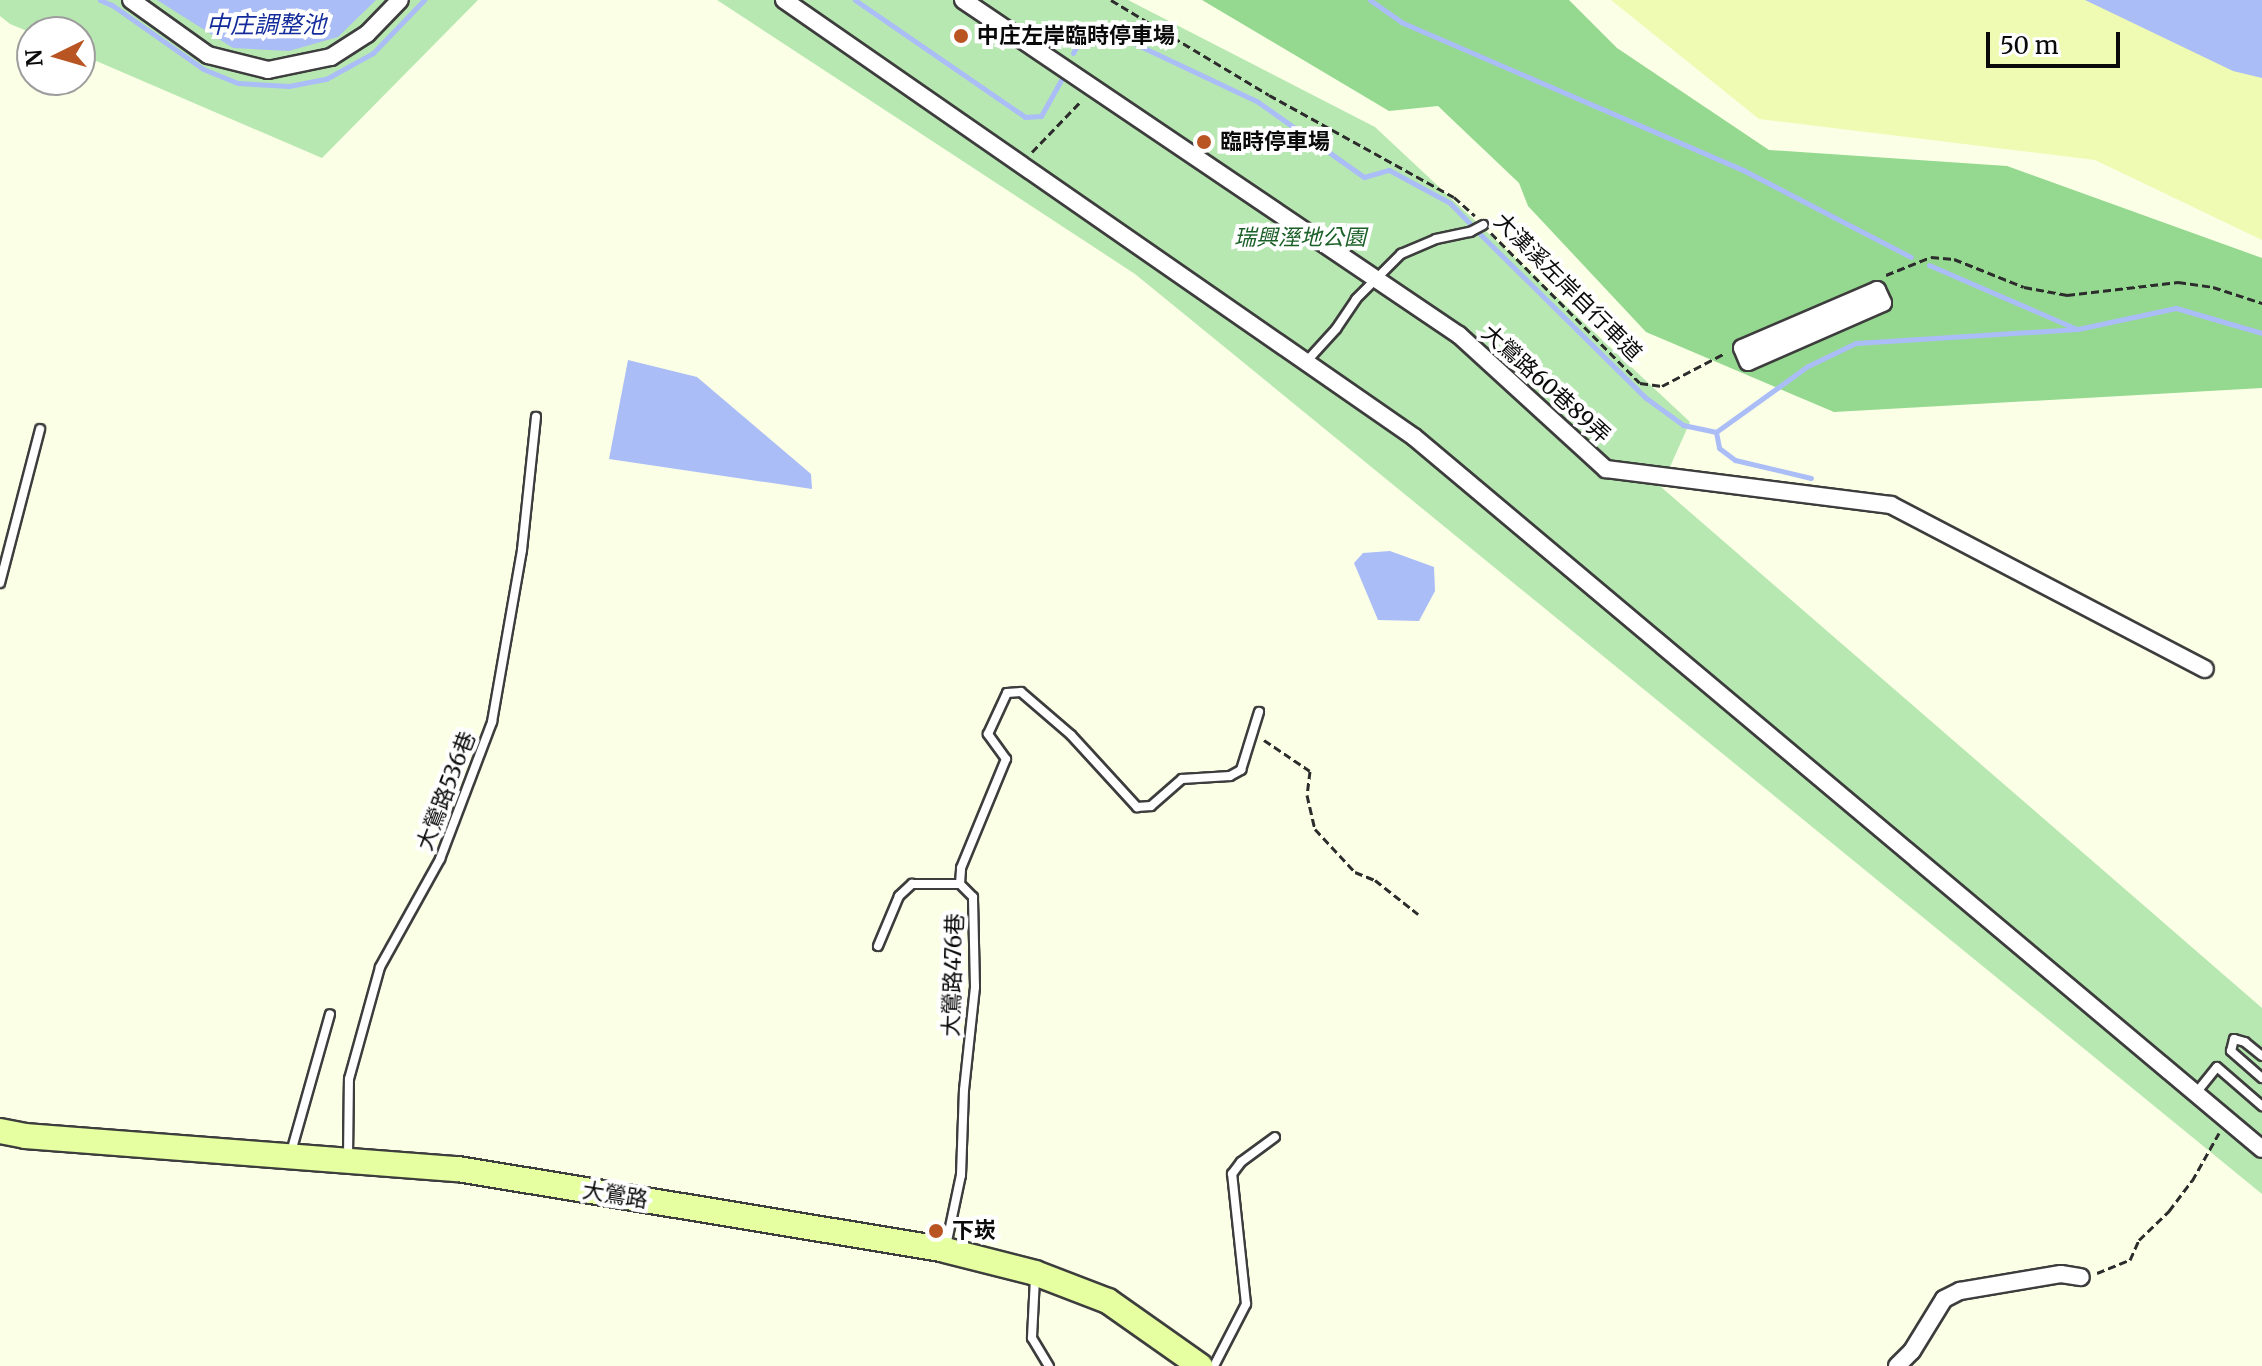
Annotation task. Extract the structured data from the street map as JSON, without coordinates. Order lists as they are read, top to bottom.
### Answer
{
  "streets": {
    "street": ["大鶯路60巷89弄", "大鶯路"],
    "lane": ["大鶯路536巷", "大鶯路476巷"],
    "path": ["大漢溪左岸自行車道"]
  },
  "crossings": [
    ["大鶯路536巷", "大鶯路"],
    ["大鶯路476巷", "大鶯路"]
  ],
  "water": ["中庄調整池"],
  "parks": ["瑞興溼地公園"],
  "places": ["中庄左岸臨時停車場", "臨時停車場", "下崁"],
  "scale_bar": "50 m",
  "north": "left"
}
